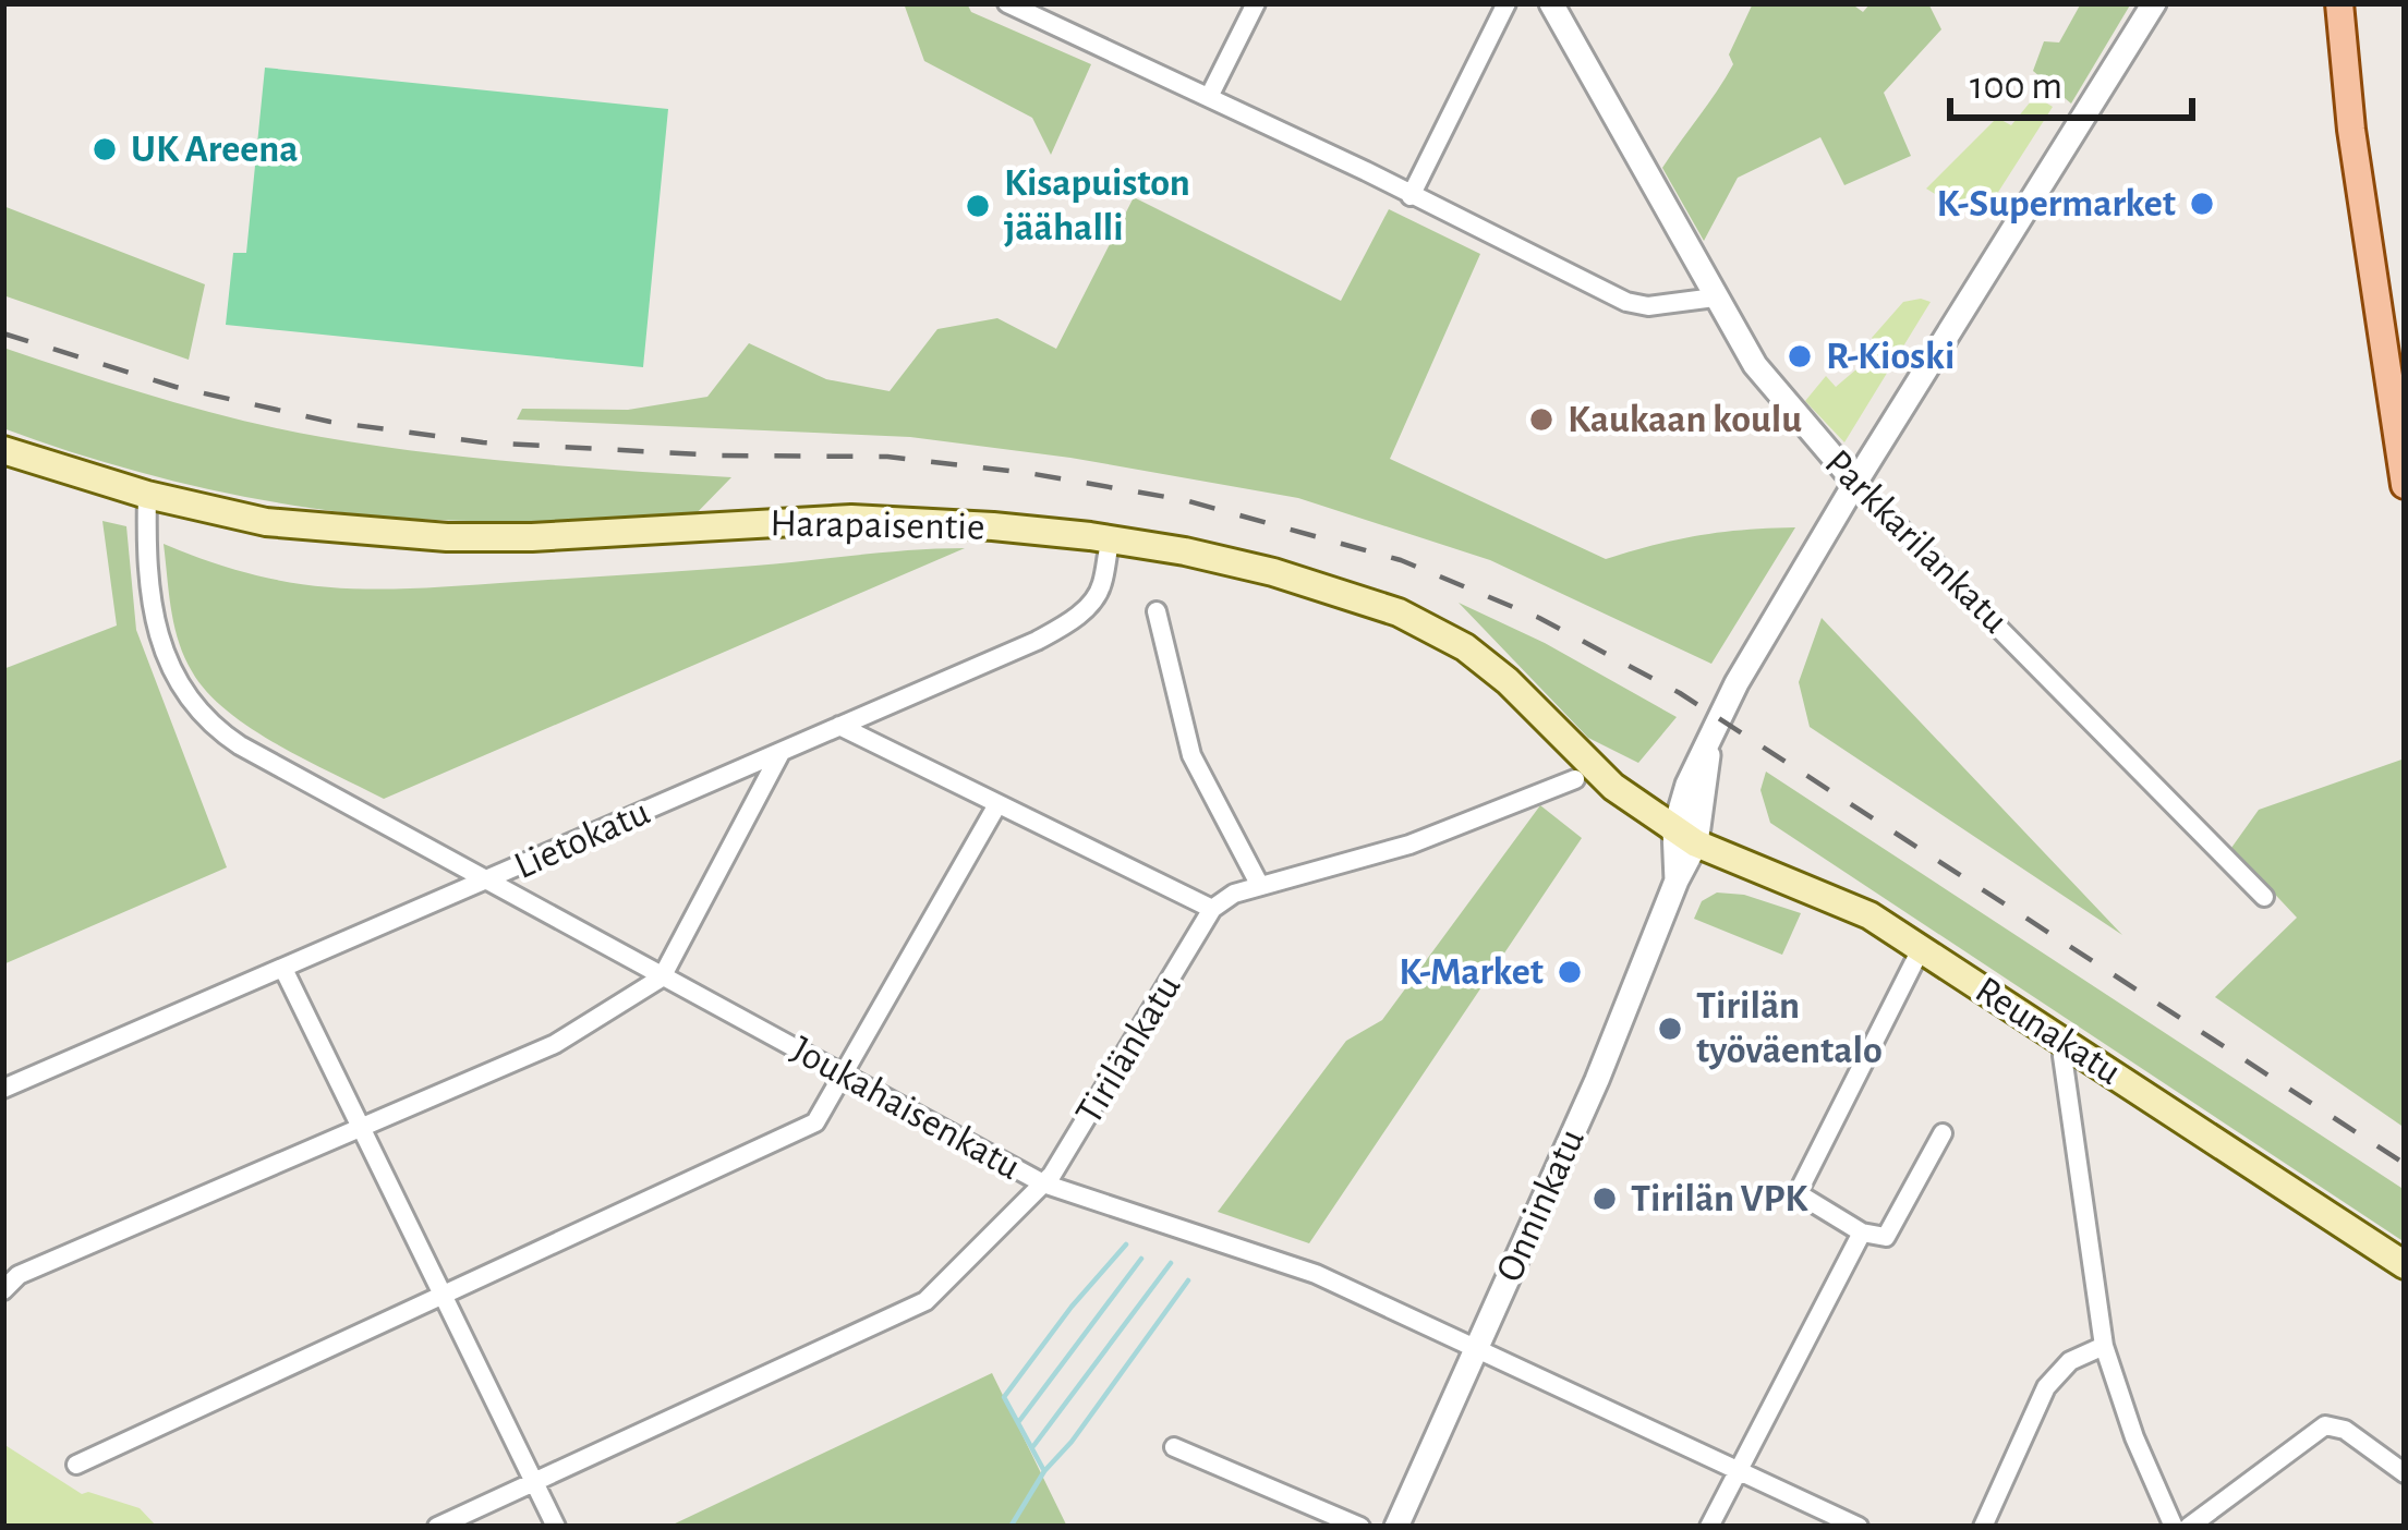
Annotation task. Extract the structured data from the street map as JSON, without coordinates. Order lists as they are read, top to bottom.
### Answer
{
  "streets": {
    "main road": ["Harapaisentie", "Reunakatu"],
    "street": [
      "Parkkarilankatu",
      "Lietokatu",
      "Tirilänkatu",
      "Joukahaisenkatu",
      "Onninkatu"
    ]
  },
  "crossings": [
    ["Harapaisentie", "Lietokatu"],
    ["Harapaisentie", "Reunakatu"],
    ["Harapaisentie", "Joukahaisenkatu"],
    ["Harapaisentie", "Onninkatu"],
    ["Lietokatu", "Joukahaisenkatu"],
    ["Reunakatu", "Onninkatu"],
    ["Tirilänkatu", "Joukahaisenkatu"],
    ["Joukahaisenkatu", "Onninkatu"]
  ],
  "places": [
    "UK Areena",
    "K-Supermarket",
    "Kisapuiston jäähalli",
    "R-Kioski",
    "Kaukaan koulu",
    "K-Market",
    "Tirilän työväentalo",
    "Tirilän VPK"
  ],
  "scale_bar": "100 m"
}
